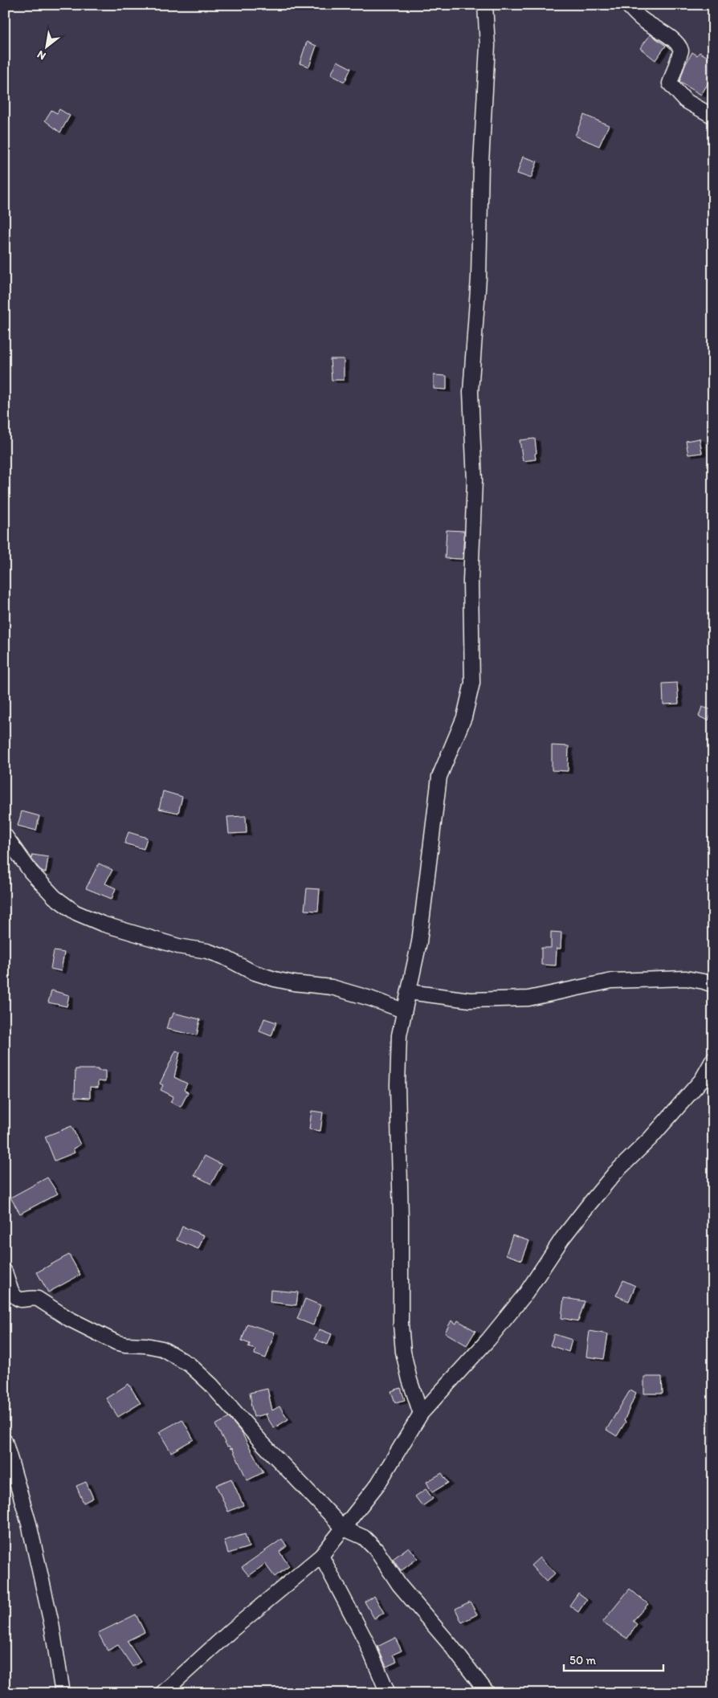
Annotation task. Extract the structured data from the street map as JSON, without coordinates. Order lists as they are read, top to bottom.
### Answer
{
  "scale_bar": "50 m",
  "north": "bottom left"
}
